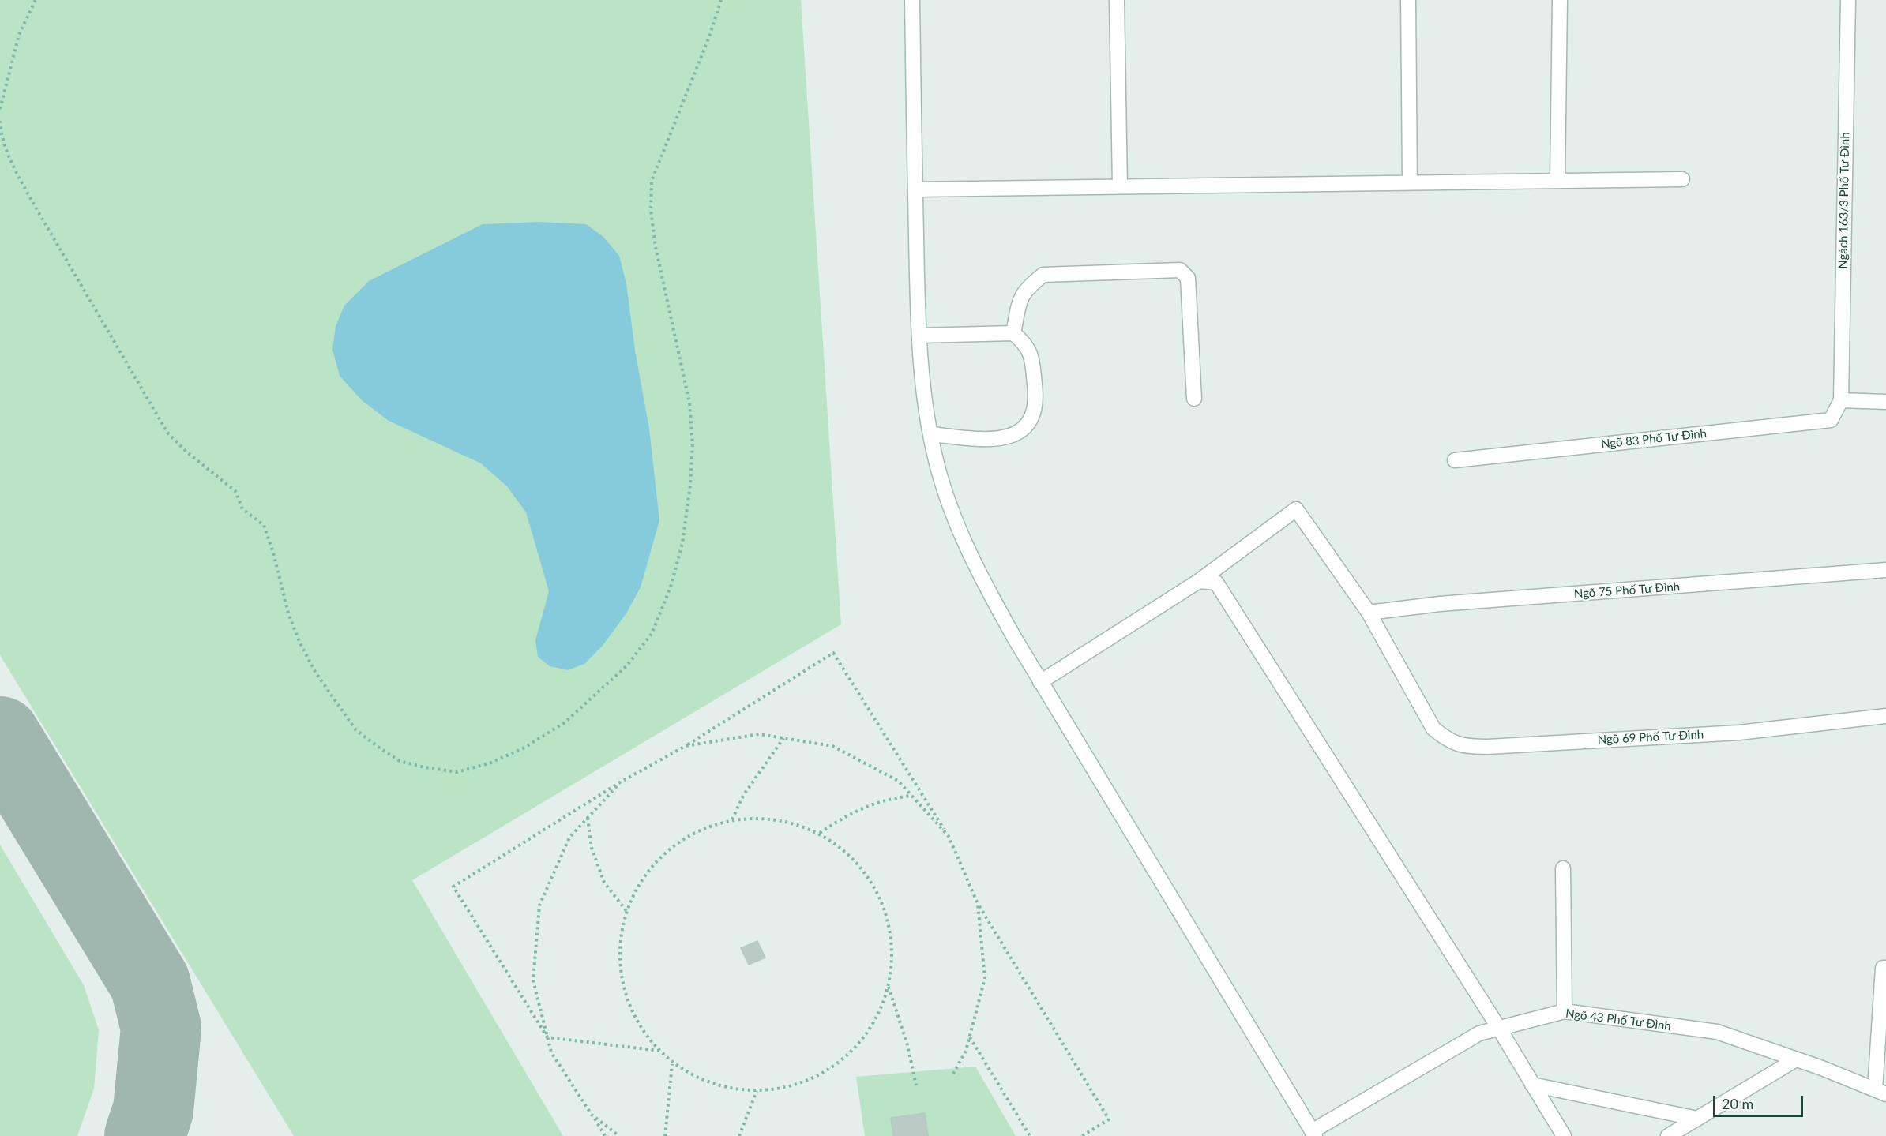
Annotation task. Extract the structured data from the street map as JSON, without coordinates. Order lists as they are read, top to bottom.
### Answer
{
  "streets": {
    "street": [
      "Ngách 163/3 Phố Tư Đình",
      "Ngõ 83 Phố Tư Đình",
      "Ngõ 75 Phố Tư Đình",
      "Ngõ 69 Phố Tư Đình",
      "Ngõ 43 Phố Tư Đình"
    ]
  },
  "crossings": [
    ["Ngách 163/3 Phố Tư Đình", "Ngõ 83 Phố Tư Đình"],
    ["Ngõ 75 Phố Tư Đình", "Ngõ 69 Phố Tư Đình"]
  ],
  "scale_bar": "20 m"
}
